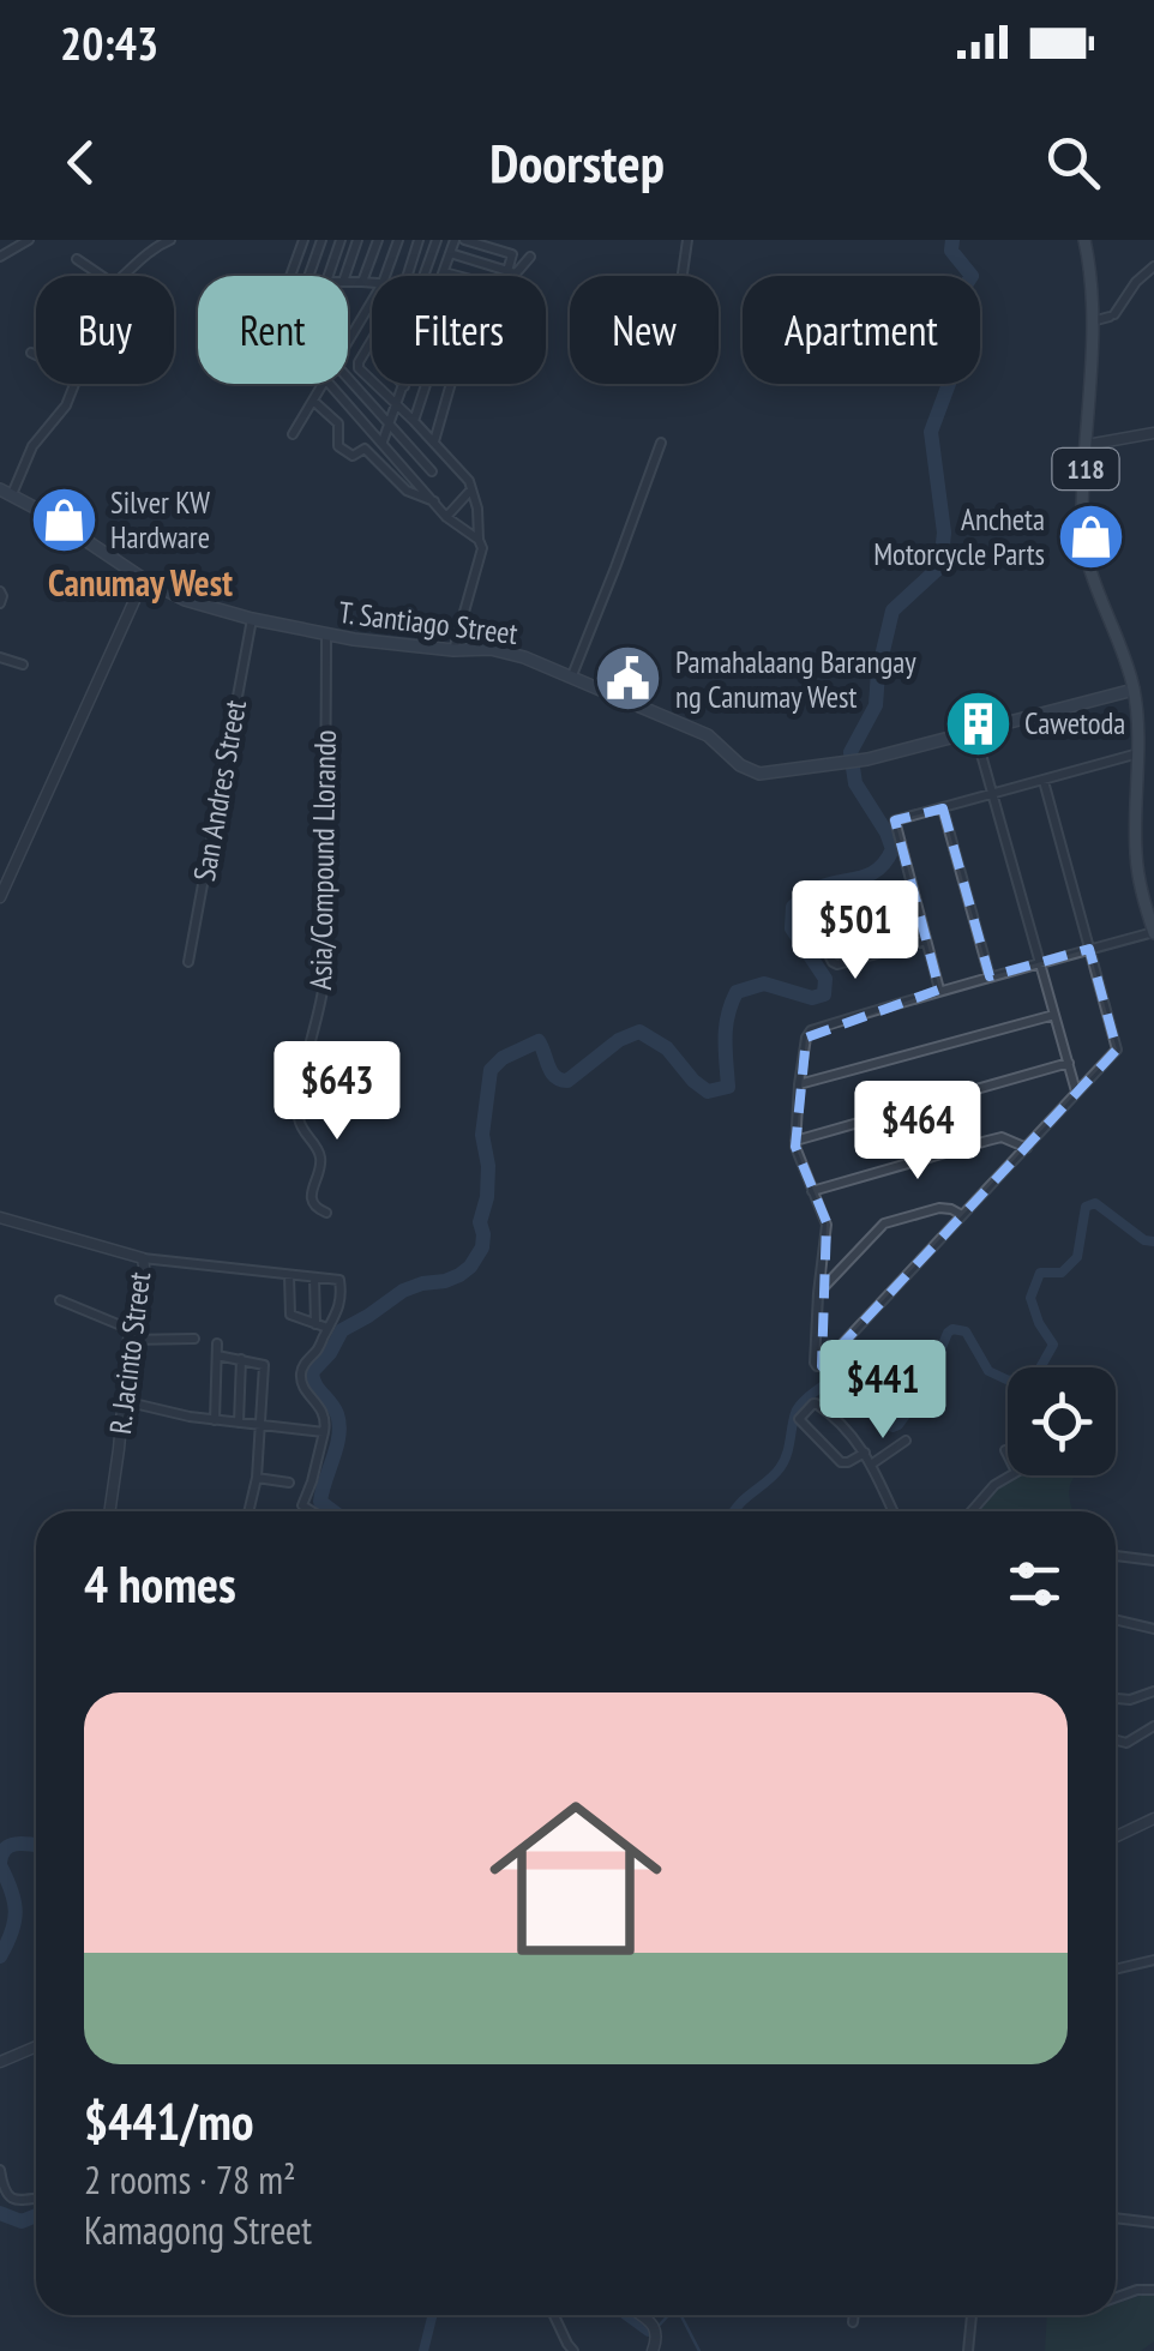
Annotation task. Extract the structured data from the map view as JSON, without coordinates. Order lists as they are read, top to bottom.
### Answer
{
  "streets": {
    "main road": ["118", "T. Santiago Street"],
    "street": ["San Andres Street", "Asia/Compound Llorando", "R. Jacinto Street"]
  },
  "crossings": [
    ["118", "T. Santiago Street"],
    ["T. Santiago Street", "San Andres Street"],
    ["T. Santiago Street", "Asia/Compound Llorando"]
  ],
  "districts": ["Canumay West"],
  "places": {
    "shop": ["Silver KW Hardware", "Ancheta Motorcycle Parts"],
    "public building": ["Pamahalaang Barangay ng Canumay West"],
    "building": ["Cawetoda"]
  },
  "page": {
    "status": "20:43",
    "header": "Doorstep",
    "chip": [
      "Buy",
      "Rent",
      "Filters",
      "New",
      "Apartment"
    ],
    "price": [
      "$501",
      "$643",
      "$464",
      "$441"
    ],
    "heading": "4 homes",
    "list": [
      {
        "name": "$441/mo",
        "note": "2 rooms · 78 m² · Kamagong Street"
      }
    ]
  }
}
